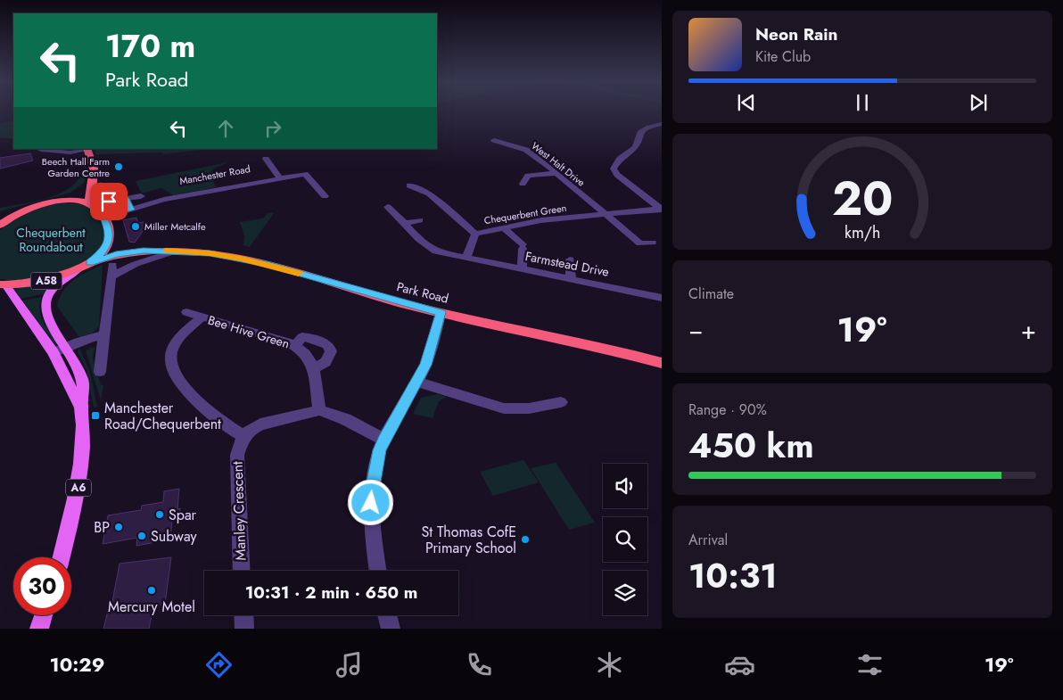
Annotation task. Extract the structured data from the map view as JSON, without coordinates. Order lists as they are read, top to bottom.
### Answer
{
  "streets": {
    "highway": ["A58", "Park Road"],
    "main road": ["A6"],
    "street": [
      "West Halt Drive",
      "Manchester Road",
      "Chequerbent Green",
      "Farmstead Drive",
      "Bee Hive Green",
      "Manley Crescent"
    ]
  },
  "crossings": [
    ["West Halt Drive", "Chequerbent Green"],
    ["Manchester Road", "A58"],
    ["A58", "Park Road"],
    ["A58", "A6"],
    ["Bee Hive Green", "Manley Crescent"]
  ],
  "parks": ["Chequerbent Roundabout"],
  "places": {
    "other": [
      "Beech Hall Farm Garden Centre",
      "Miller Metcalfe",
      "Spar",
      "BP",
      "Subway",
      "St Thomas CofE Primary School",
      "Mercury Motel"
    ],
    "transit": ["Manchester Road/Chequerbent"]
  },
  "page": {
    "turn": ["170 m", "Park Road"],
    "song": ["Neon Rain", "Kite Club"],
    "tile": [
      "Climate",
      ["Range · 90%", "450 km"],
      ["Arrival", "10:31"]
    ],
    "heat": ["−", "19°", "+"],
    "limit": "30",
    "trip": "10:31 · 2 min · 650 m",
    "tabs": ["10:29", "19°"],
    "gauge": ["20", "km/h"]
  }
}
